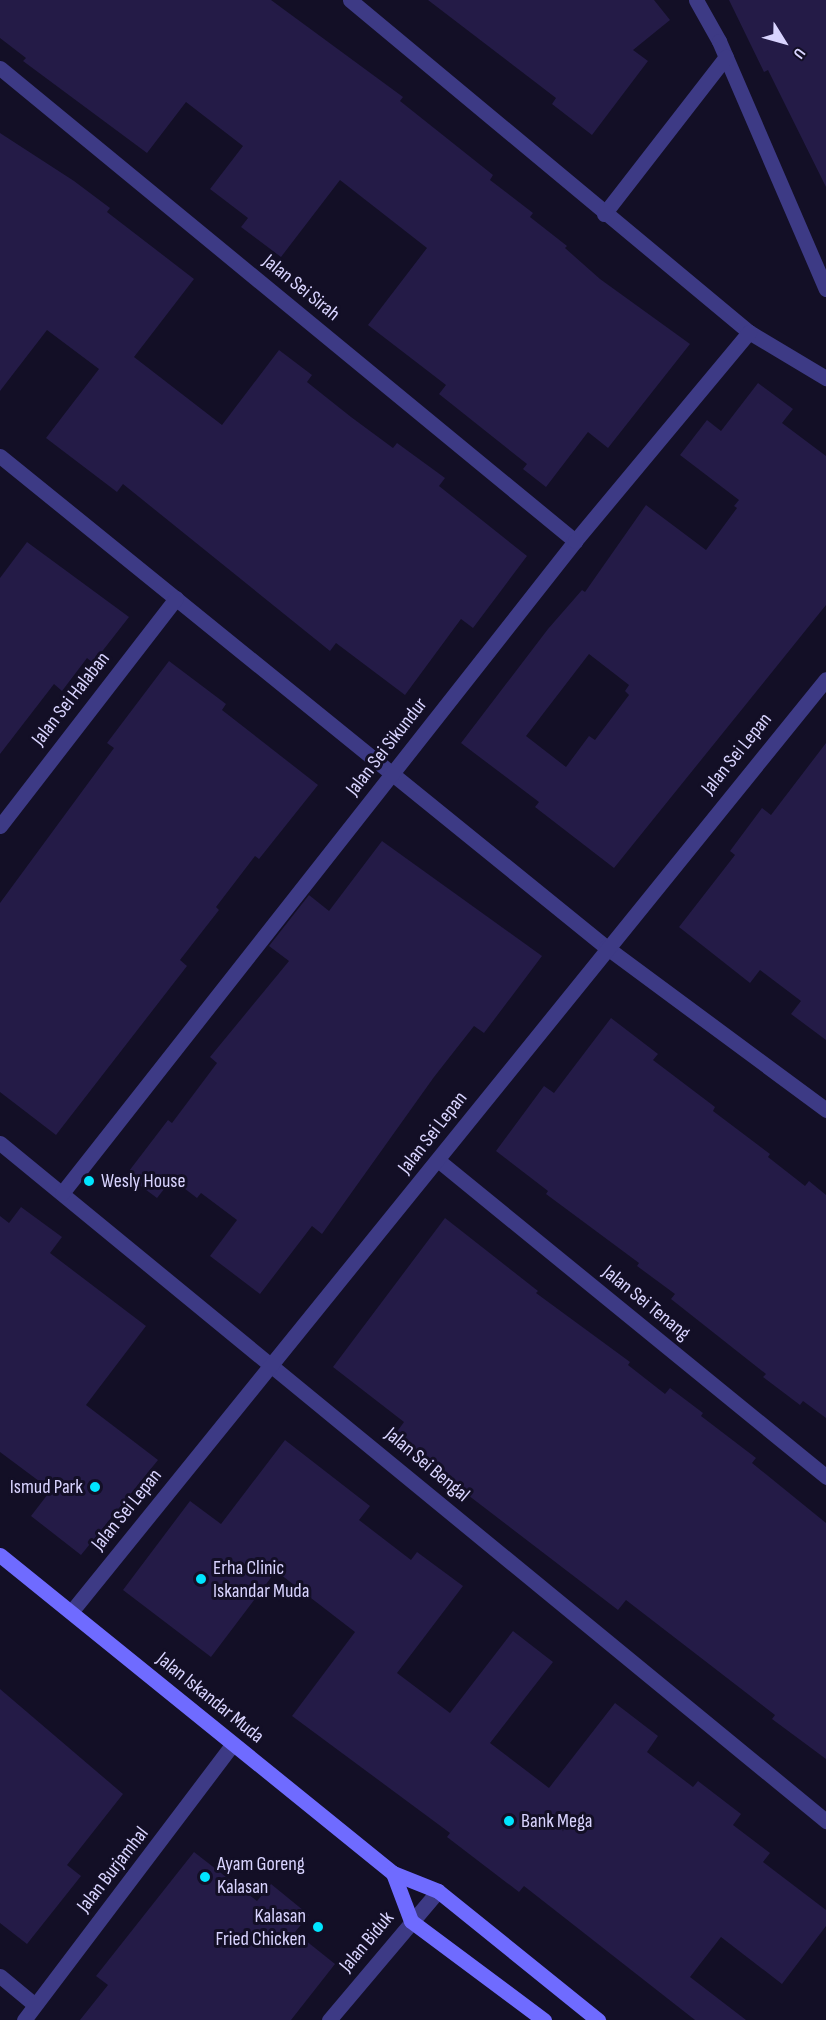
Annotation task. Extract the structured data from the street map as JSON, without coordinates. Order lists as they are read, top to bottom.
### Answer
{
  "streets": {
    "main road": ["Jalan Iskandar Muda"],
    "street": [
      "Jalan Sei Sirah",
      "Jalan Sei Halaban",
      "Jalan Sei Sikundur",
      "Jalan Sei Lepan",
      "Jalan Sei Tenang",
      "Jalan Sei Bengal",
      "Jalan Burjamhal",
      "Jalan Biduk"
    ]
  },
  "crossings": [
    ["Jalan Sei Sirah", "Jalan Sei Sikundur"],
    ["Jalan Sei Sikundur", "Jalan Sei Bengal"],
    ["Jalan Sei Lepan", "Jalan Sei Tenang"],
    ["Jalan Sei Lepan", "Jalan Sei Bengal"],
    ["Jalan Sei Lepan", "Jalan Iskandar Muda"],
    ["Jalan Iskandar Muda", "Jalan Burjamhal"],
    ["Jalan Iskandar Muda", "Jalan Biduk"]
  ],
  "places": [
    "Wesly House",
    "Ismud Park",
    "Erha Clinic Iskandar Muda",
    "Bank Mega",
    "Ayam Goreng Kalasan",
    "Kalasan Fried Chicken"
  ],
  "north": "bottom right"
}
